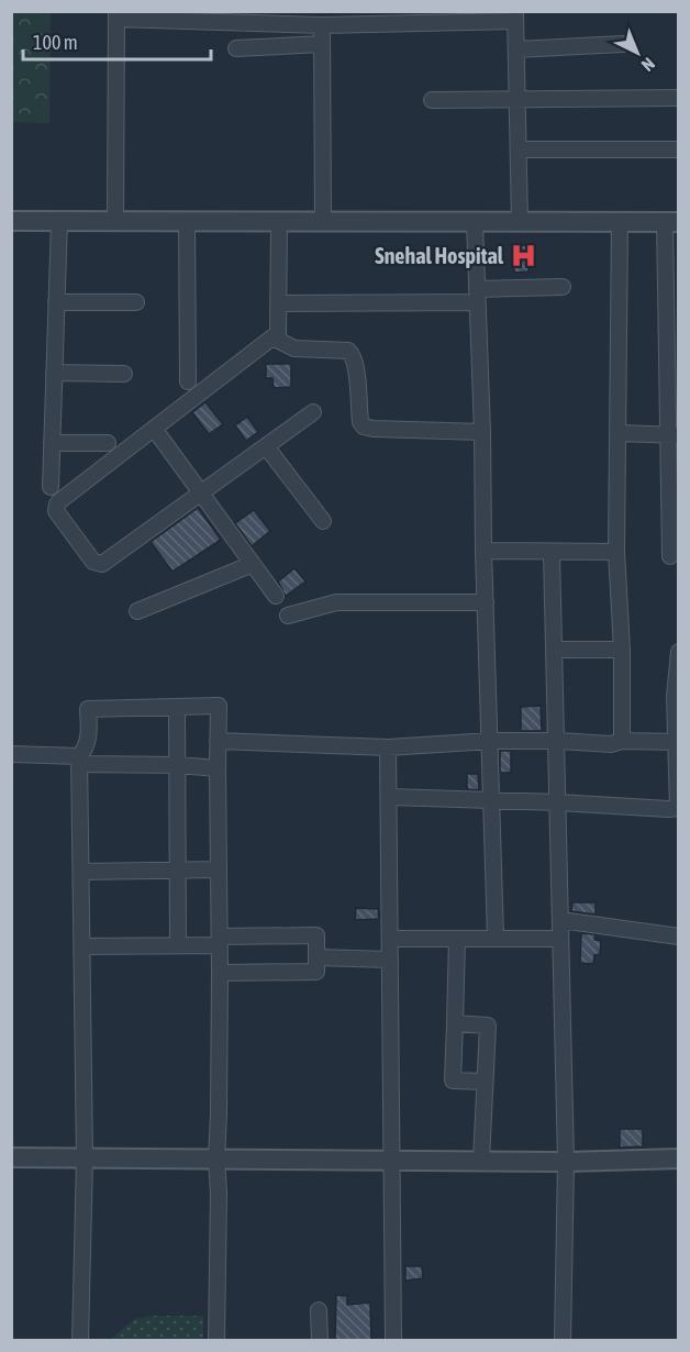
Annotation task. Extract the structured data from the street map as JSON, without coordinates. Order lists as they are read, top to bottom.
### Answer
{
  "places": {
    "hospital": ["Snehal Hospital"]
  },
  "scale_bar": "100 m",
  "north": "bottom right"
}
